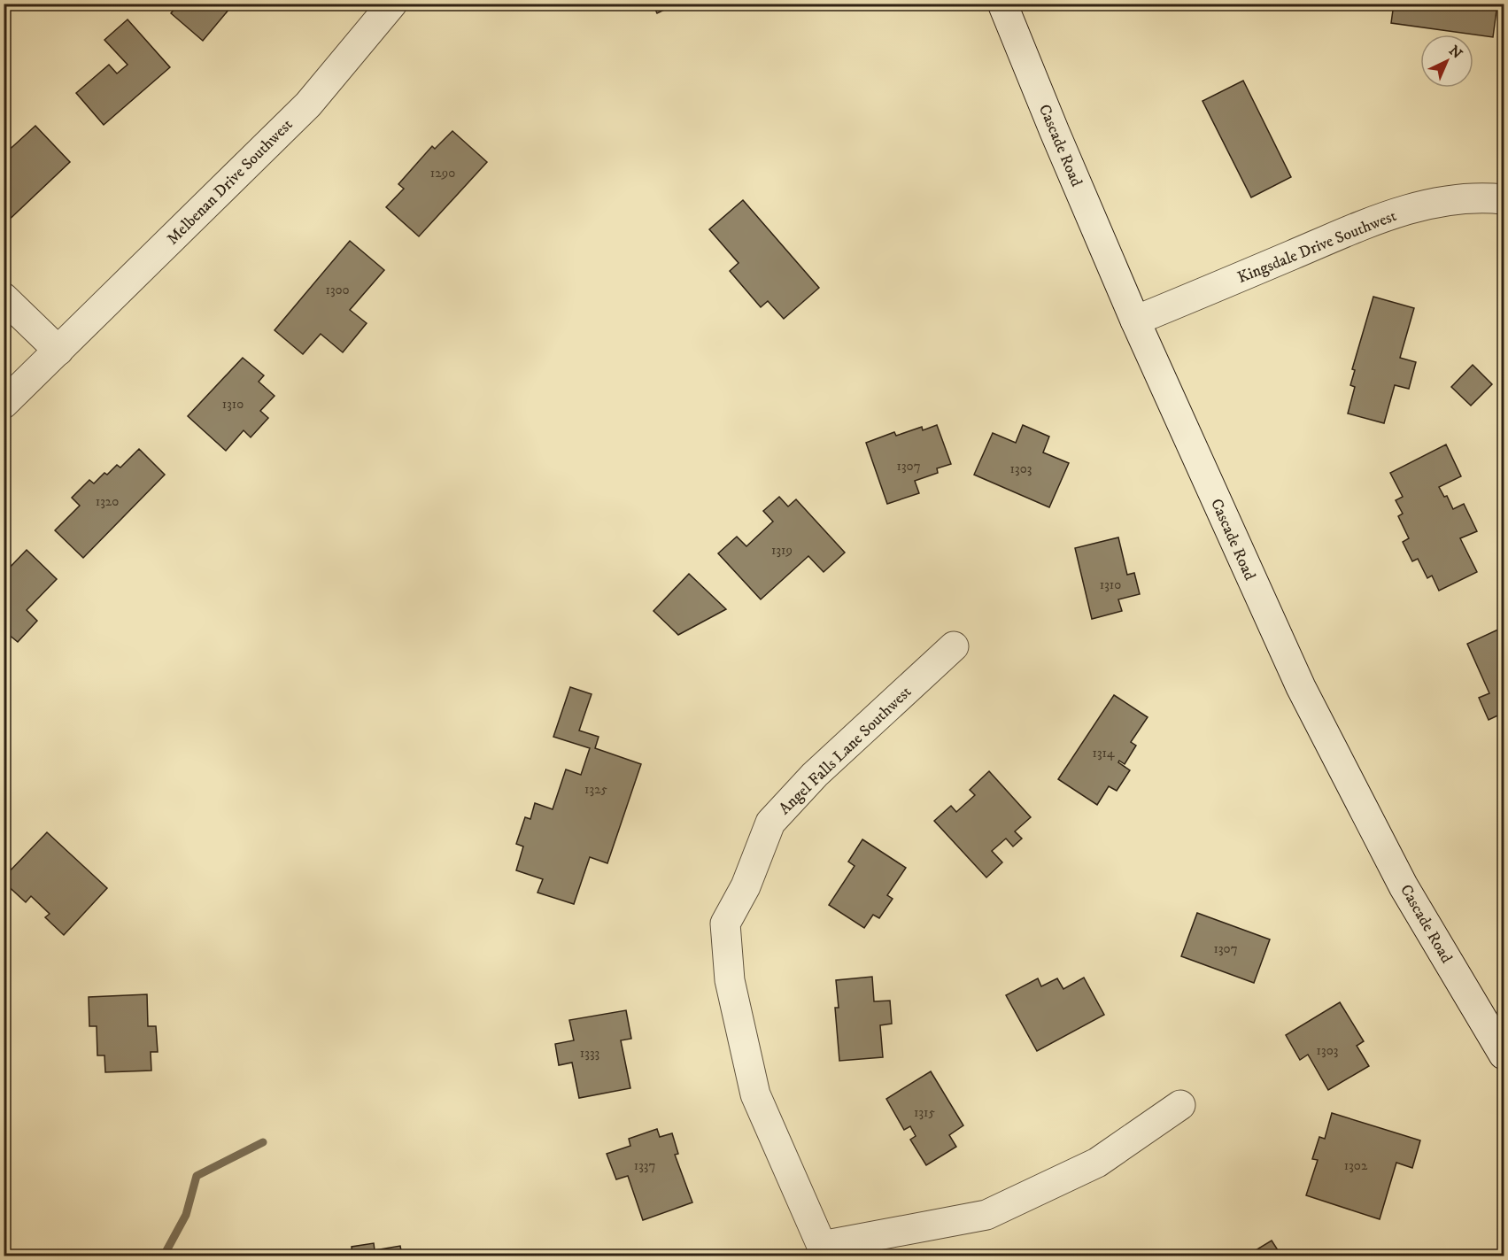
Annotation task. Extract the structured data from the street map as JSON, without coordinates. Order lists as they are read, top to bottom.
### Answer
{
  "streets": {
    "street": [
      "Cascade Road",
      "Melbenan Drive Southwest",
      "Kingsdale Drive Southwest",
      "Angel Falls Lane Southwest"
    ]
  },
  "crossings": [
    ["Cascade Road", "Kingsdale Drive Southwest"]
  ],
  "house_numbers": [
    "1290",
    "1300",
    "1310",
    "1307",
    "1303",
    "1320",
    "1319",
    "1310",
    "1314",
    "1325",
    "1307",
    "1303",
    "1333",
    "1315",
    "1337",
    "1302"
  ],
  "north": "top right"
}
